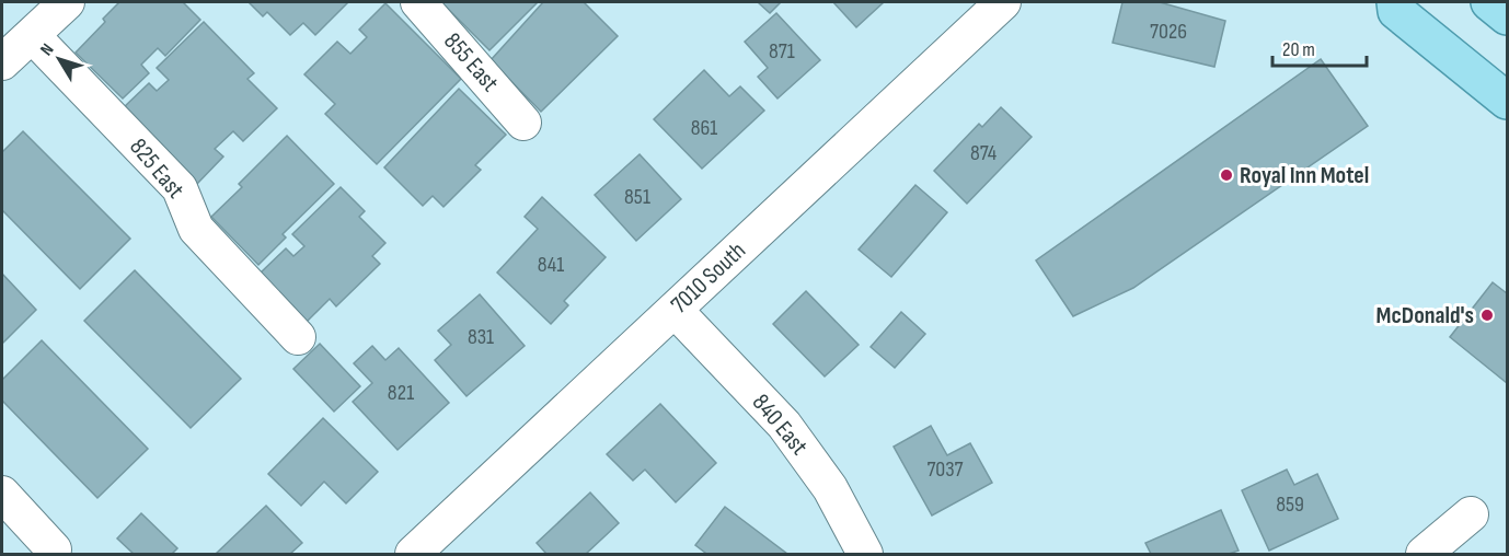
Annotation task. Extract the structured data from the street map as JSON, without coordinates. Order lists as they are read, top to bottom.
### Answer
{
  "streets": {
    "street": [
      "855 East",
      "825 East",
      "7010 South",
      "840 East"
    ]
  },
  "crossings": [
    ["7010 South", "840 East"]
  ],
  "places": ["Royal Inn Motel", "McDonald's"],
  "house_numbers": [
    "7026",
    "871",
    "861",
    "874",
    "851",
    "841",
    "831",
    "821",
    "7037",
    "859"
  ],
  "scale_bar": "20 m",
  "north": "top left"
}
